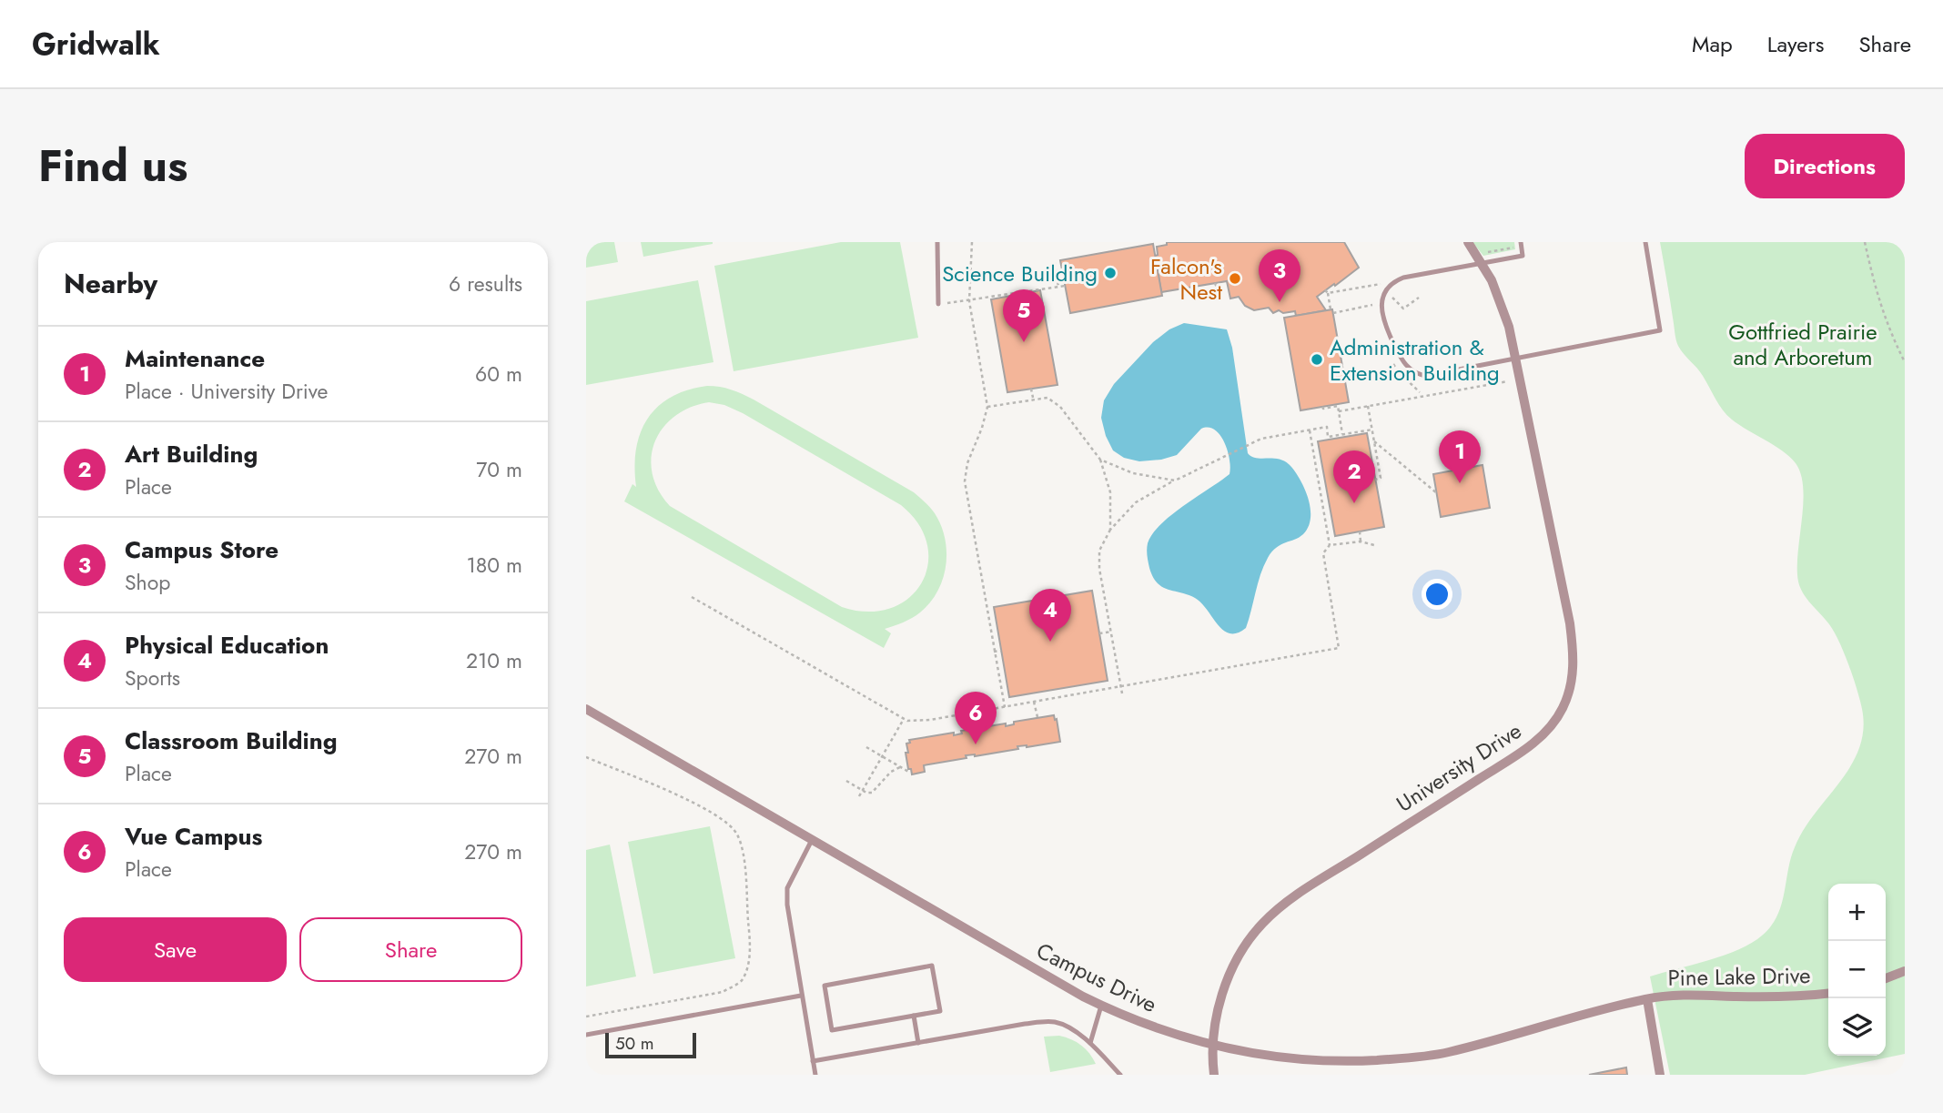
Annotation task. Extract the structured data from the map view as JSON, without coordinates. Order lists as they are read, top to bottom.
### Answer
{
  "streets": {
    "street": ["University Drive", "Pine Lake Drive", "Campus Drive"]
  },
  "crossings": [
    ["University Drive", "Campus Drive"],
    ["Pine Lake Drive", "Campus Drive"]
  ],
  "parks": ["Gottfried Prairie and Arboretum"],
  "places": ["Science Building", "Falcon's Nest", "Administration & Extension Building"],
  "scale_bar": "50 m",
  "page": {
    "header": "Gridwalk",
    "nav": ["Map", "Layers", "Share"],
    "title": "Find us",
    "buttons": [
      "Directions",
      ["Save", "Share"]
    ],
    "heading": ["Nearby", "6 results"],
    "pins": [
      "3",
      "5",
      "1",
      "2",
      "4",
      "6"
    ],
    "list": [
      {
        "mark": "1",
        "name": "Maintenance",
        "note": "Place · University Drive",
        "value": "60 m"
      },
      {
        "mark": "2",
        "name": "Art Building",
        "note": "Place",
        "value": "70 m"
      },
      {
        "mark": "3",
        "name": "Campus Store",
        "note": "Shop",
        "value": "180 m"
      },
      {
        "mark": "4",
        "name": "Physical Education",
        "note": "Sports",
        "value": "210 m"
      },
      {
        "mark": "5",
        "name": "Classroom Building",
        "note": "Place",
        "value": "270 m"
      },
      {
        "mark": "6",
        "name": "Vue Campus",
        "note": "Place",
        "value": "270 m"
      }
    ],
    "map_buttons": ["+", "−"],
    "scale": "50 m"
  }
}
